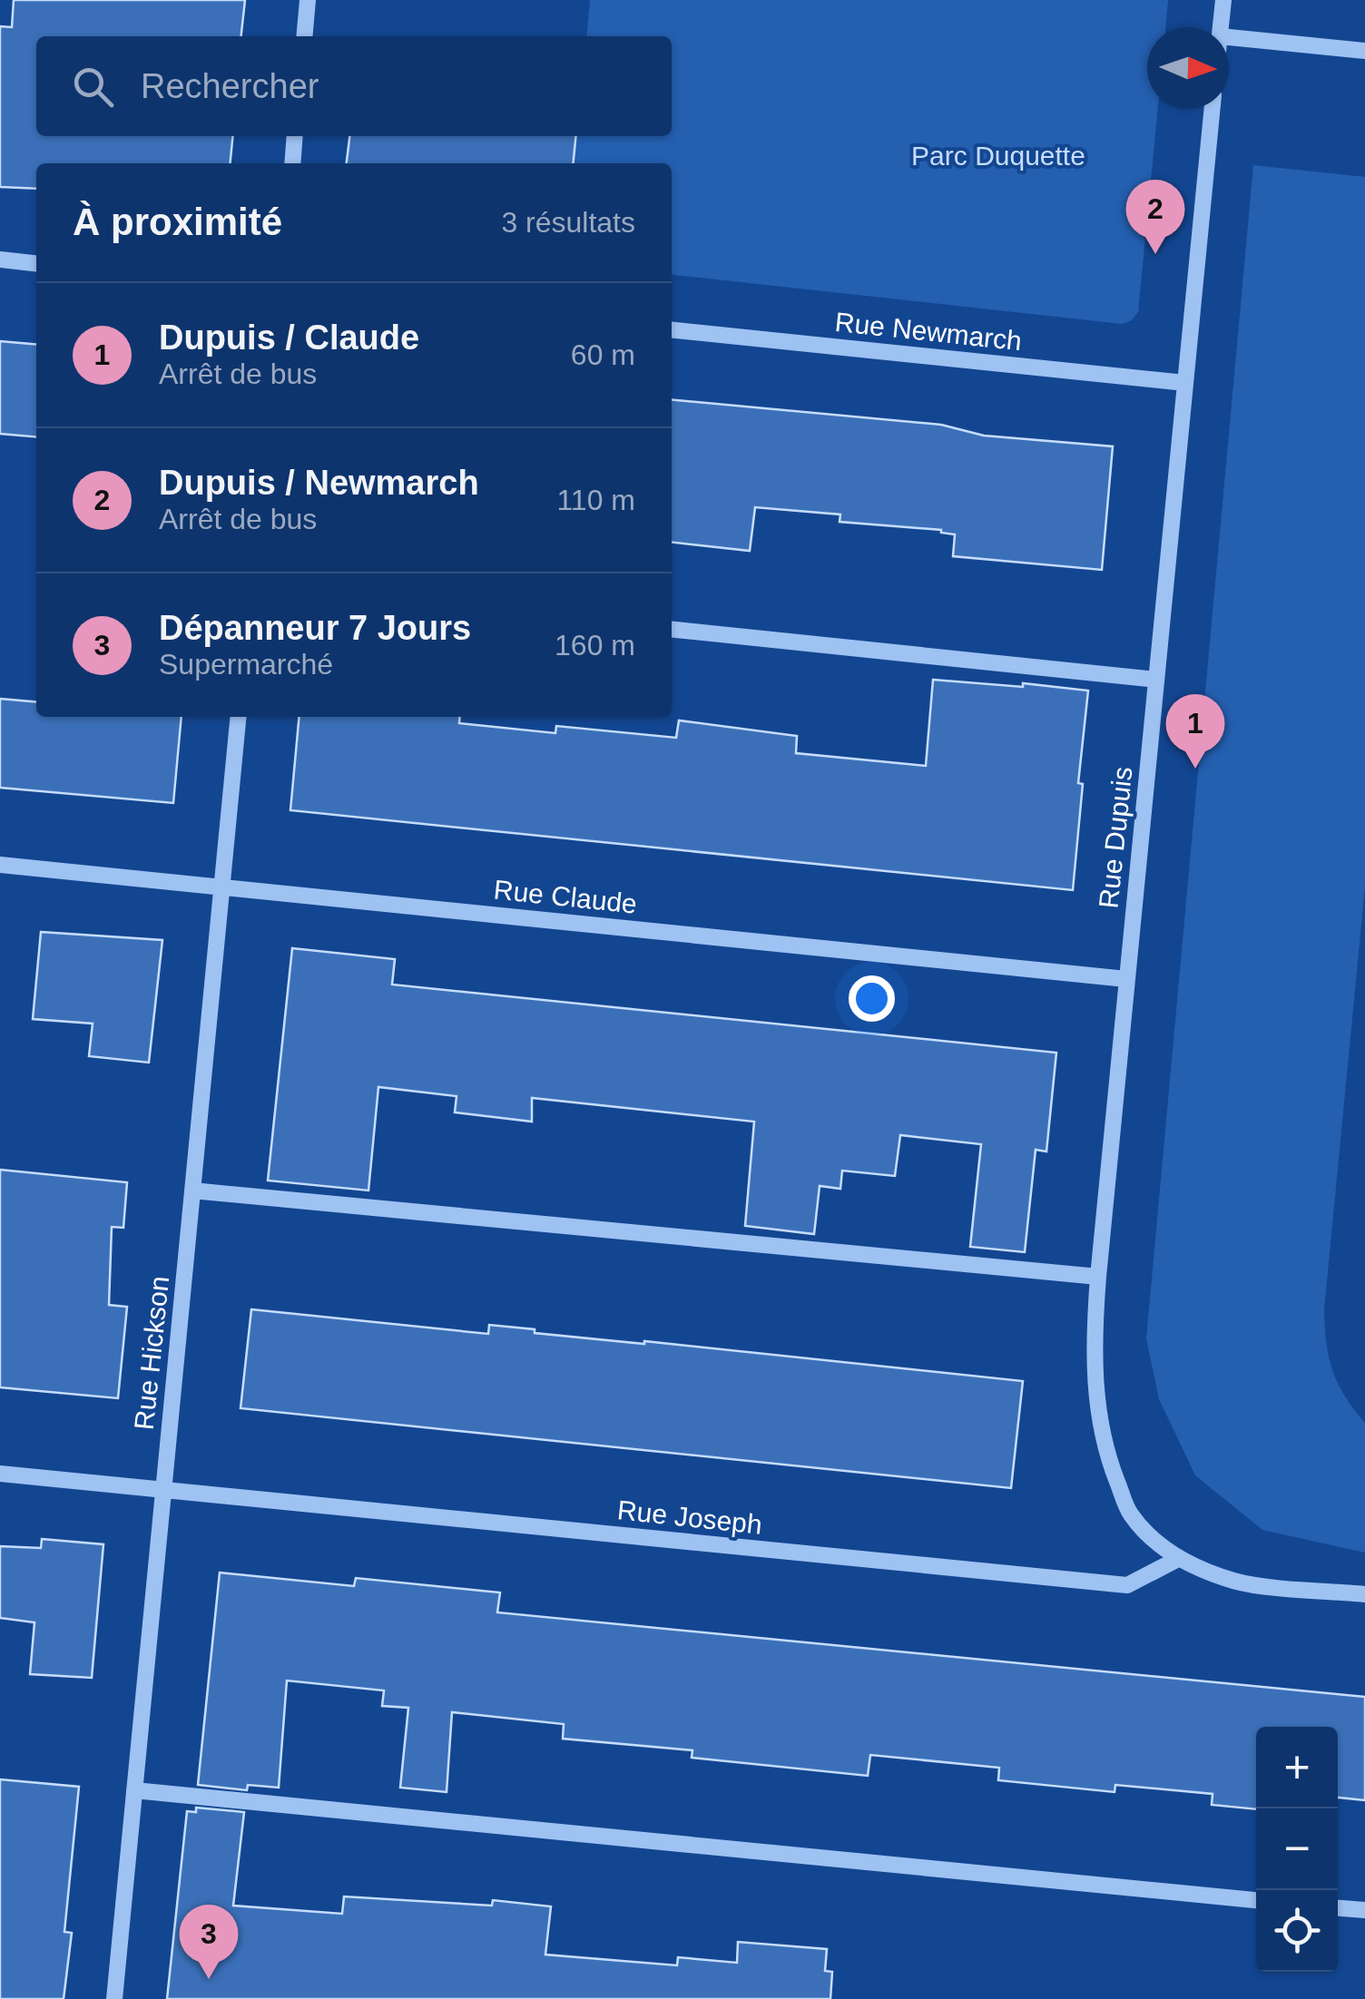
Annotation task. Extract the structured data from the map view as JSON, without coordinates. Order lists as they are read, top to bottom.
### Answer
{
  "streets": {
    "street": [
      "Rue Newmarch",
      "Rue Dupuis",
      "Rue Claude",
      "Rue Hickson",
      "Rue Joseph"
    ]
  },
  "crossings": [
    ["Rue Newmarch", "Rue Dupuis"],
    ["Rue Dupuis", "Rue Claude"],
    ["Rue Dupuis", "Rue Joseph"],
    ["Rue Claude", "Rue Hickson"],
    ["Rue Hickson", "Rue Joseph"]
  ],
  "parks": ["Parc Duquette"],
  "north": "right",
  "page": {
    "search": "Rechercher",
    "heading": ["À proximité", "3 résultats"],
    "pins": ["2", "1", "3"],
    "list": [
      {
        "mark": "1",
        "name": "Dupuis / Claude",
        "note": "Arrêt de bus",
        "value": "60 m"
      },
      {
        "mark": "2",
        "name": "Dupuis / Newmarch",
        "note": "Arrêt de bus",
        "value": "110 m"
      },
      {
        "mark": "3",
        "name": "Dépanneur 7 Jours",
        "note": "Supermarché",
        "value": "160 m"
      }
    ],
    "map_buttons": ["+", "−"]
  }
}
